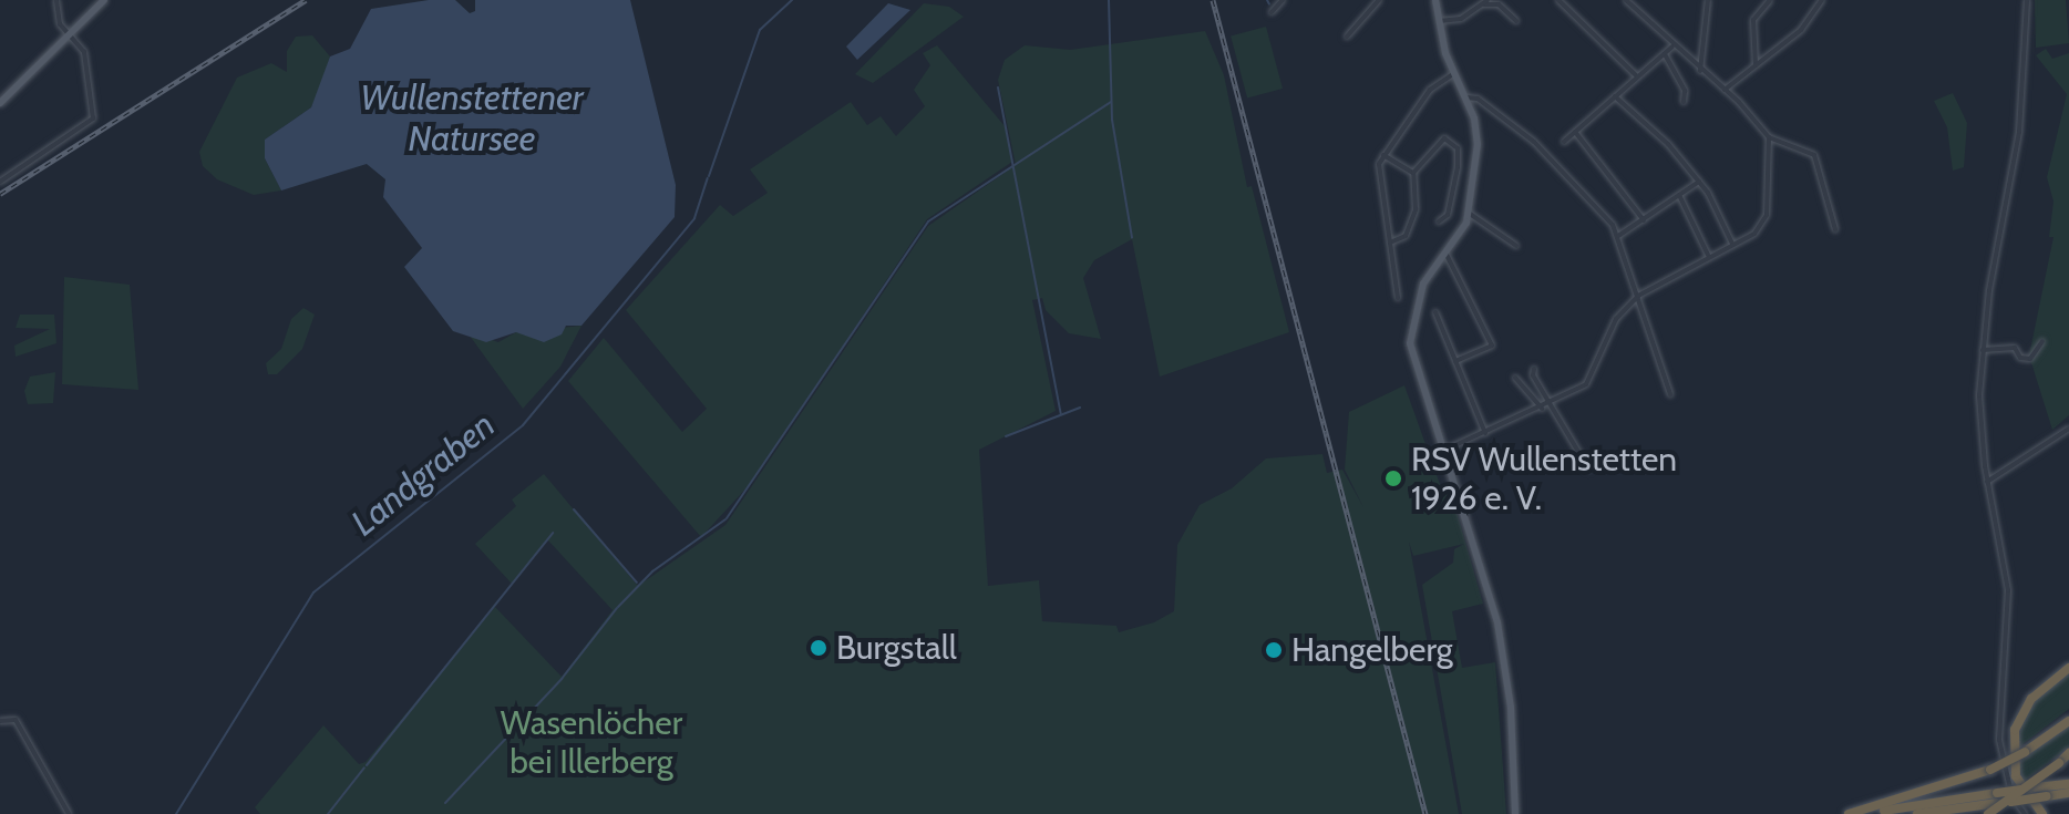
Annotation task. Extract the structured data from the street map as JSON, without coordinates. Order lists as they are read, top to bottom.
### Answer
{
  "water": ["Wullenstettener Natursee", "Landgraben"],
  "parks": ["Wasenlöcher bei Illerberg"],
  "places": ["RSV Wullenstetten 1926 e. V.", "Burgstall", "Hangelberg"]
}
